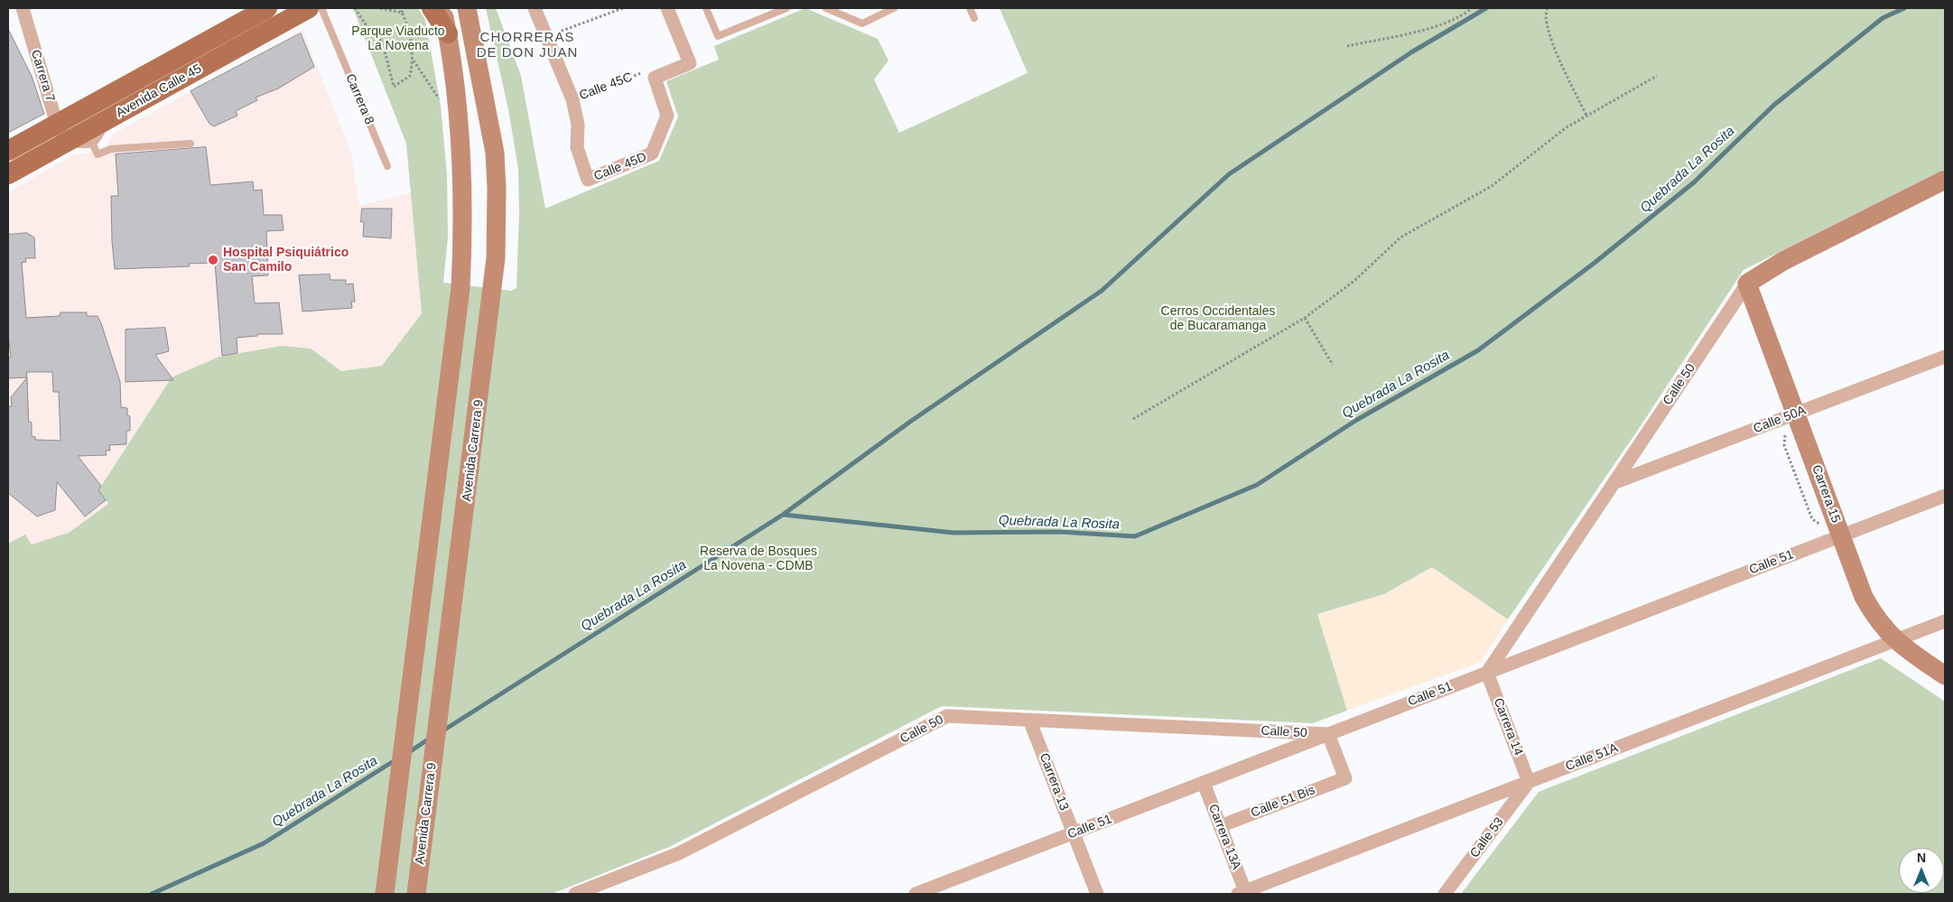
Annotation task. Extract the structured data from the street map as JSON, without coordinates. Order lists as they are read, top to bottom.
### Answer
{
  "streets": {
    "main road": [
      "Avenida Calle 45",
      "Calle 50",
      "Avenida Carrera 9",
      "Carrera 15"
    ],
    "street": [
      "Carrera 7",
      "Calle 45D",
      "Calle 50A",
      "Calle 51",
      "Carrera 14",
      "Calle 51A",
      "Carrera 13",
      "Calle 51 Bis",
      "Carrera 13A",
      "Calle 53"
    ],
    "lane": ["Carrera 8"],
    "path": ["Calle 45C"]
  },
  "crossings": [
    ["Carrera 7", "Avenida Calle 45"],
    ["Calle 45C", "Calle 45D"],
    ["Calle 50", "Calle 50A"],
    ["Calle 50", "Carrera 15"],
    ["Calle 50", "Calle 51"],
    ["Calle 50", "Carrera 14"],
    ["Calle 50", "Carrera 13"],
    ["Calle 50", "Calle 51 Bis"],
    ["Calle 50A", "Carrera 15"],
    ["Carrera 15", "Calle 51"],
    ["Carrera 15", "Calle 51A"],
    ["Calle 51", "Carrera 14"],
    ["Calle 51", "Carrera 13"],
    ["Calle 51", "Calle 51 Bis"],
    ["Calle 51", "Carrera 13A"],
    ["Carrera 14", "Calle 51A"],
    ["Carrera 14", "Calle 53"],
    ["Calle 51A", "Carrera 13A"],
    ["Calle 51A", "Calle 53"],
    ["Calle 51 Bis", "Carrera 13A"]
  ],
  "districts": ["CHORRERAS DE DON JUAN"],
  "water": ["Quebrada La Rosita"],
  "parks": ["Parque Viaducto La Novena", "Cerros Occidentales de Bucaramanga", "Reserva de Bosques La Novena - CDMB"],
  "places": ["Hospital Psiquiátrico San Camilo"],
  "north": "top"
}
